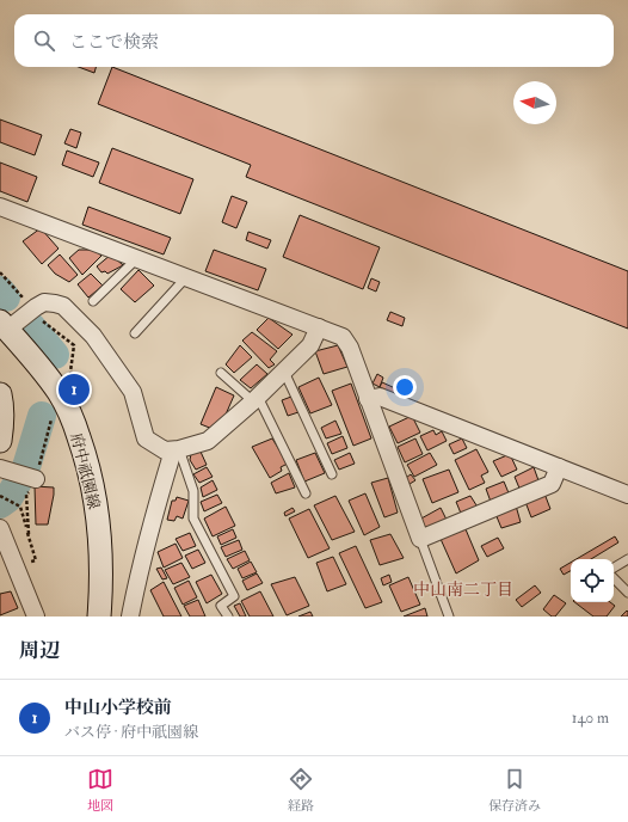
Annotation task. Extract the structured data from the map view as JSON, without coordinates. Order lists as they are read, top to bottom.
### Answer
{
  "streets": {
    "main road": ["府中祇園線"]
  },
  "districts": ["中山南二丁目"],
  "north": "left",
  "page": {
    "search": "ここで検索",
    "pins": "1",
    "heading": "周辺",
    "list": [
      {
        "mark": "1",
        "name": "中山小学校前",
        "note": "バス停 · 府中祇園線",
        "value": "140 m"
      }
    ],
    "nav": ["地図", "経路", "保存済み"]
  }
}
